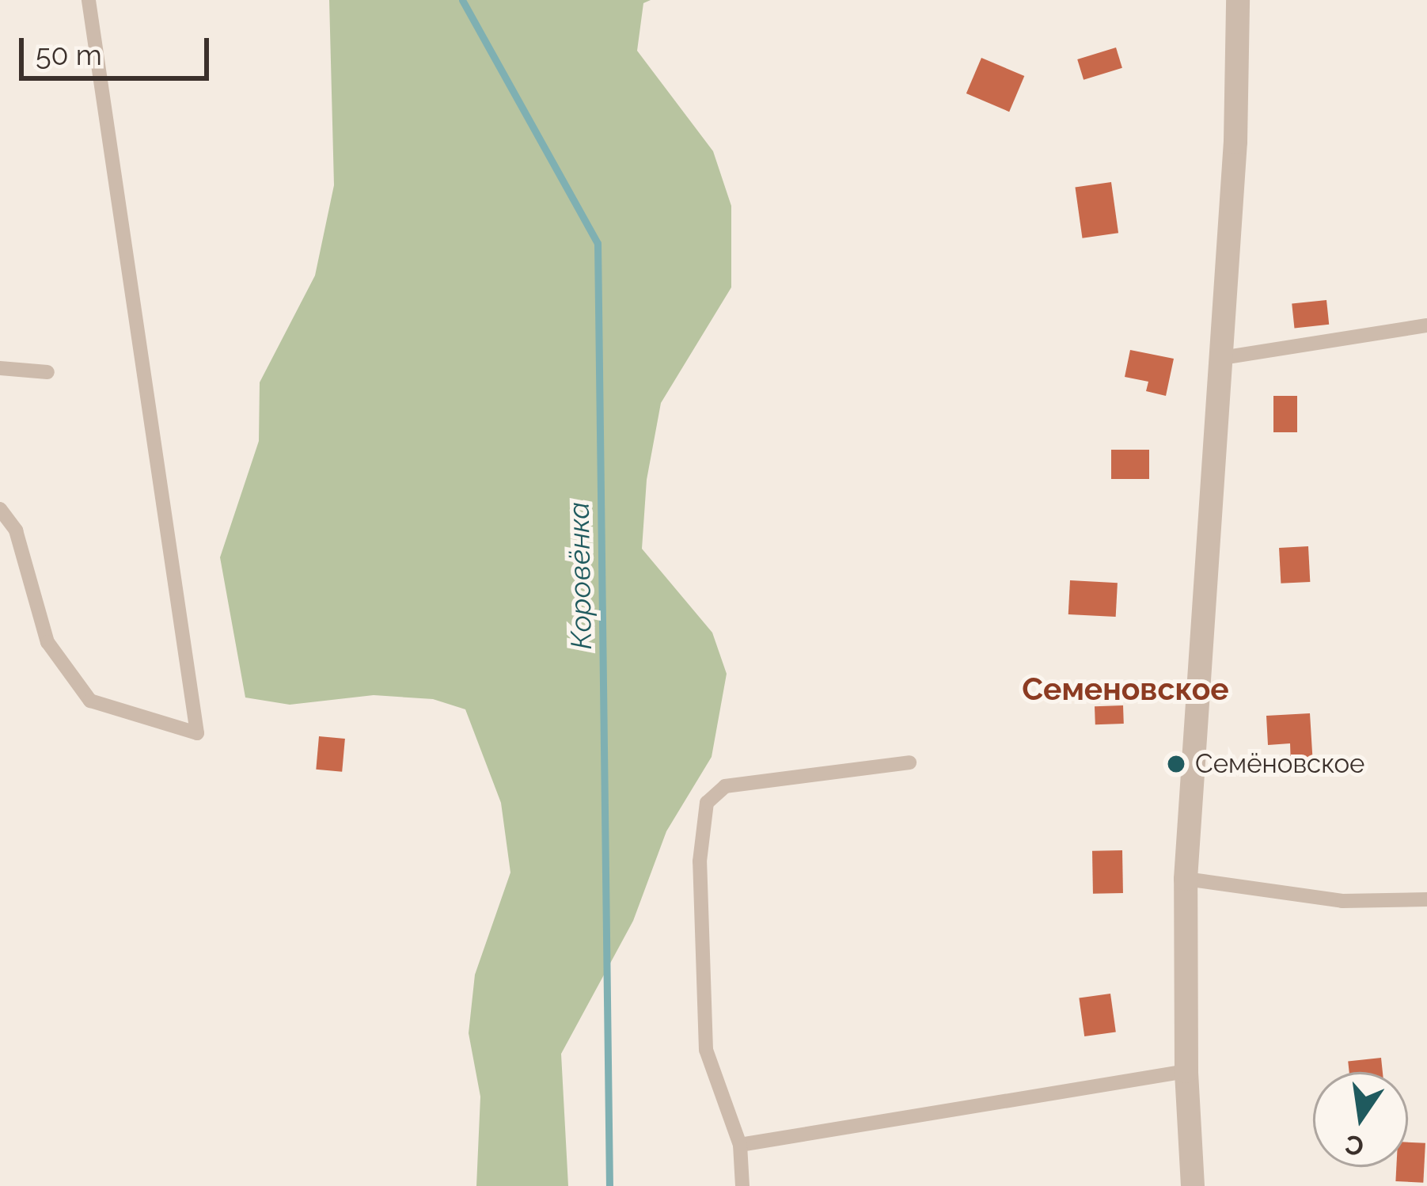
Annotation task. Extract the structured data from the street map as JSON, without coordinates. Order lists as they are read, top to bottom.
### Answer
{
  "districts": ["Семеновское"],
  "water": ["Коровёнка"],
  "places": ["Семёновское"],
  "scale_bar": "50 m",
  "north": "bottom"
}
